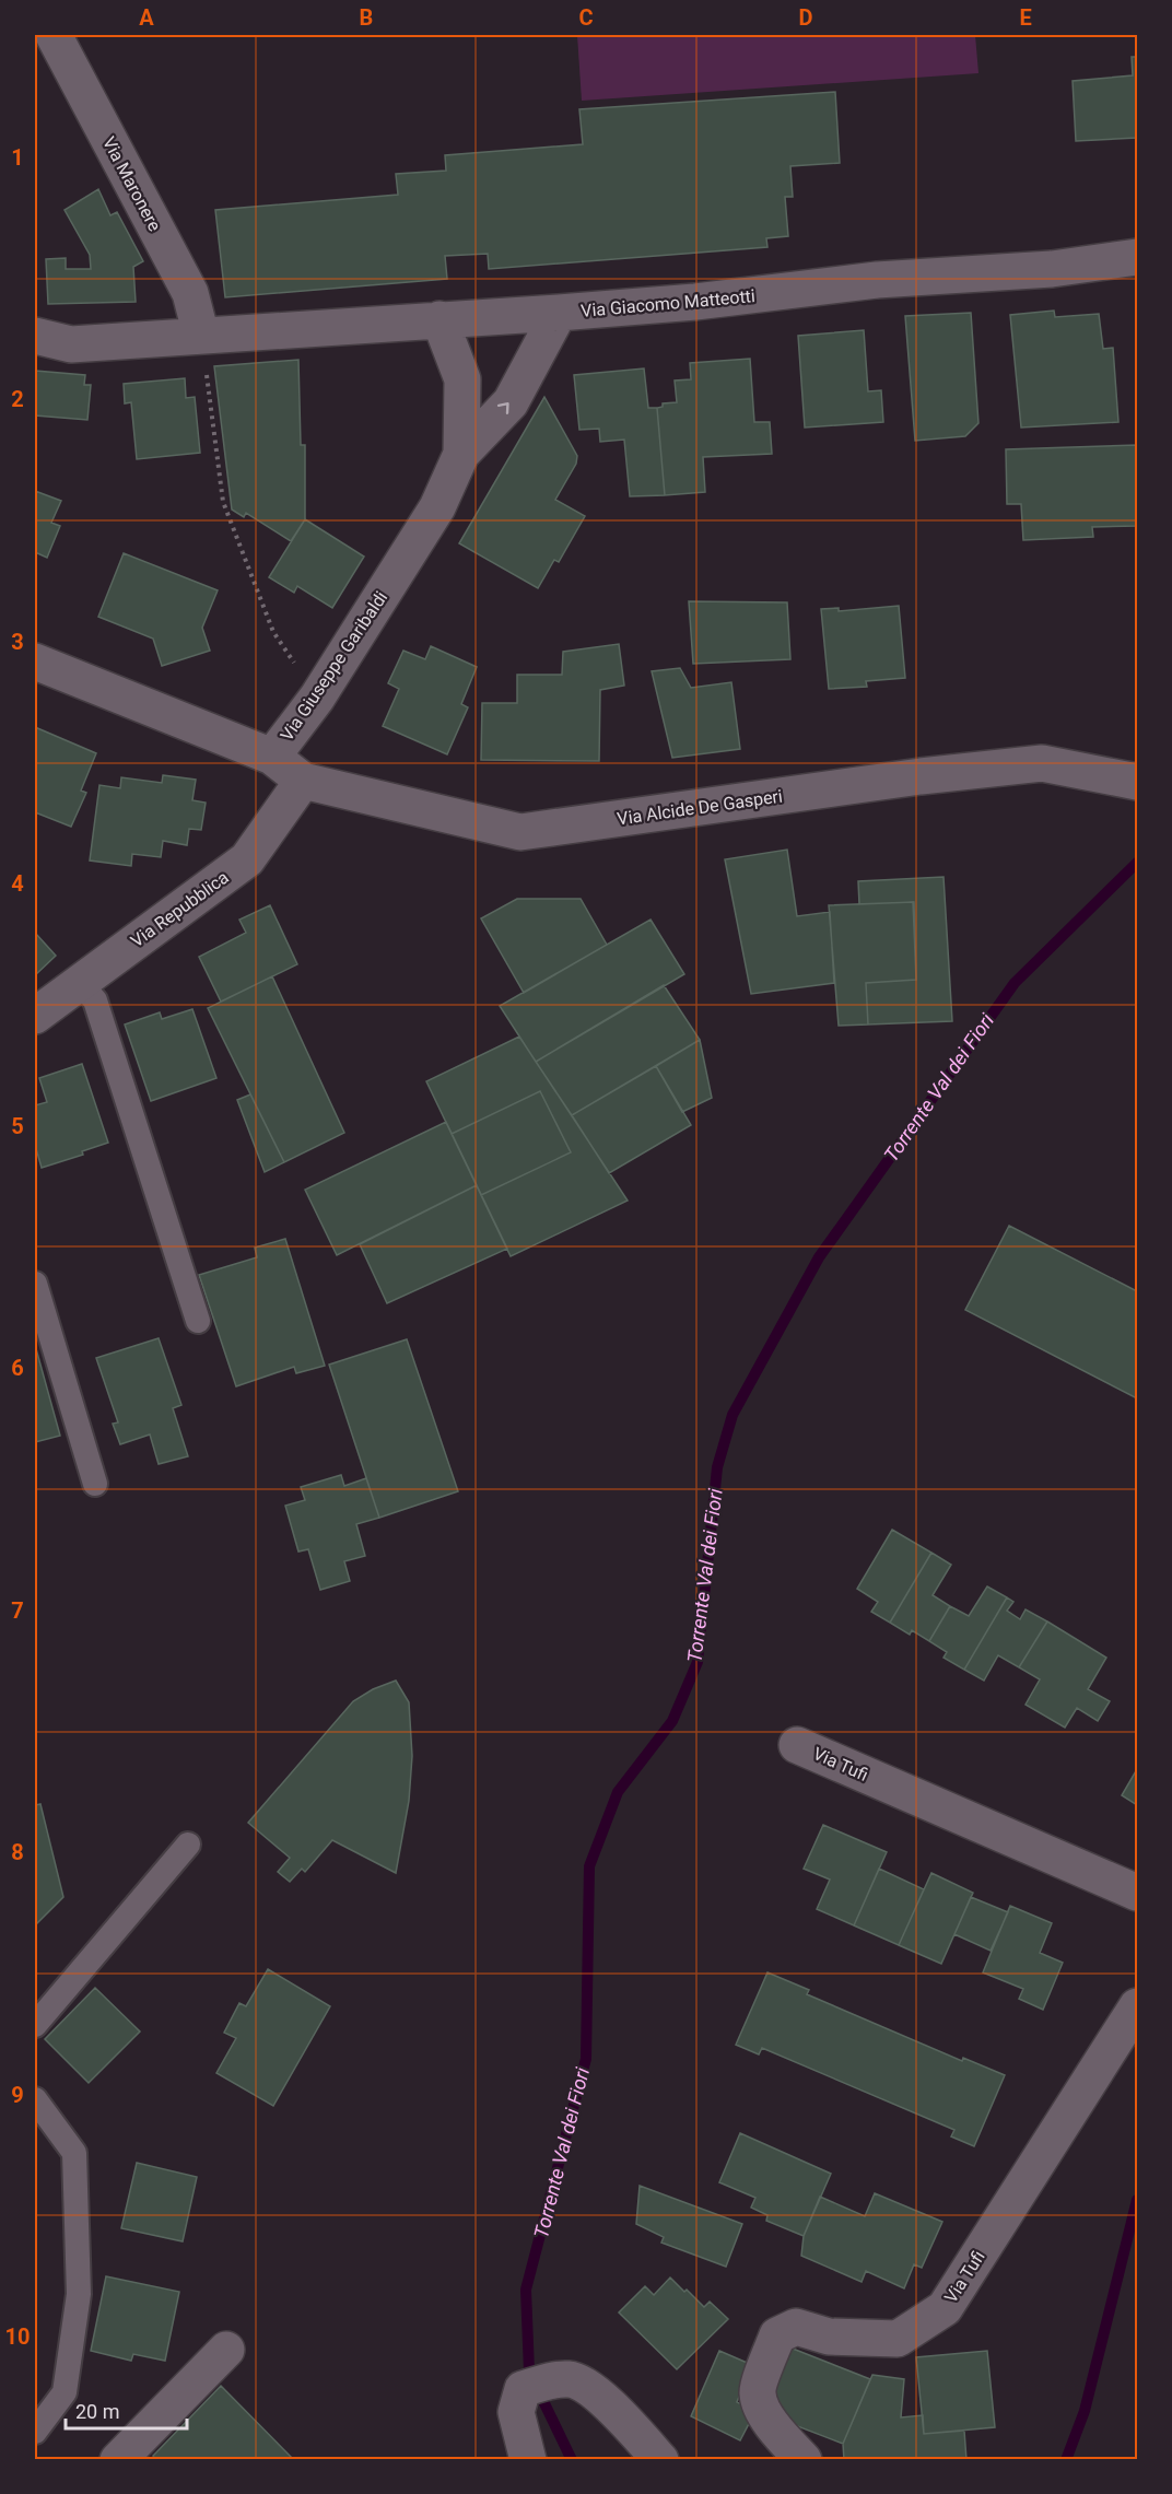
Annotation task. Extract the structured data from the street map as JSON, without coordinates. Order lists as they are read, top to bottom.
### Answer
{
  "streets": {
    "street": [
      "Via Maronere",
      "Via Giacomo Matteotti",
      "Via Giuseppe Garibaldi",
      "Via Alcide De Gasperi",
      "Via Repubblica",
      "Via Tufi"
    ]
  },
  "crossings": [
    ["Via Maronere", "Via Giacomo Matteotti"],
    ["Via Giacomo Matteotti", "Via Giuseppe Garibaldi"],
    ["Via Giuseppe Garibaldi", "Via Alcide De Gasperi"],
    ["Via Alcide De Gasperi", "Via Repubblica"]
  ],
  "water": ["Torrente Val dei Fiori"],
  "scale_bar": "20 m",
  "grid": {
    "columns": [
      "A",
      "B",
      "C",
      "D",
      "E"
    ],
    "rows": [
      "1",
      "2",
      "3",
      "4",
      "5",
      "6",
      "7",
      "8",
      "9",
      "10"
    ]
  }
}
